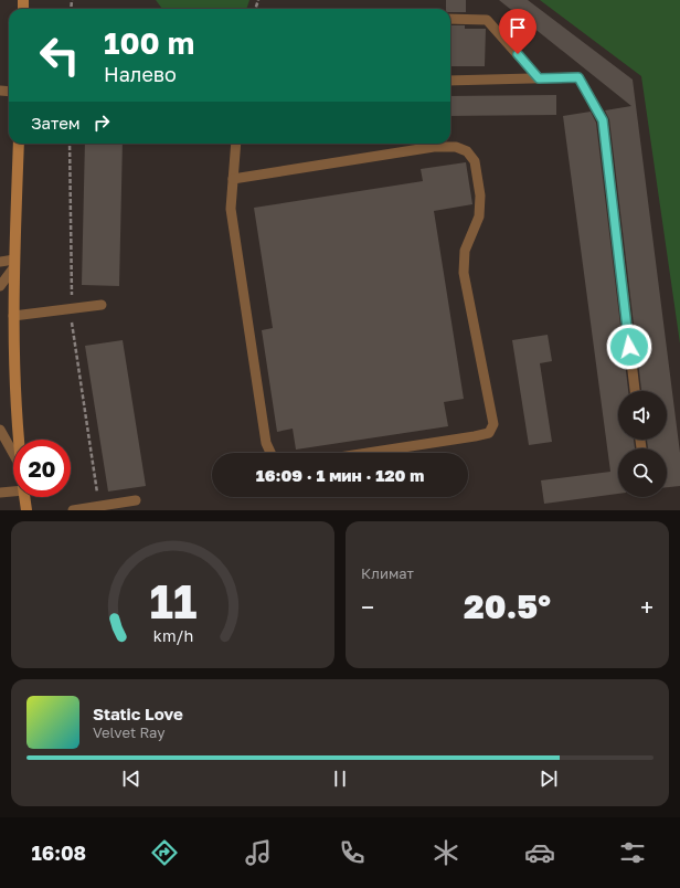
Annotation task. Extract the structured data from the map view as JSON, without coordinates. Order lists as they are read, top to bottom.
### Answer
{
  "page": {
    "turn": ["100 m", "Налево"],
    "then": "Затем",
    "limit": "20",
    "trip": "16:09 · 1 мин · 120 m",
    "tile": "Климат",
    "heat": ["−", "20.5°", "+"],
    "song": ["Static Love", "Velvet Ray"],
    "tabs": "16:08",
    "gauge": ["11", "km/h"]
  }
}
